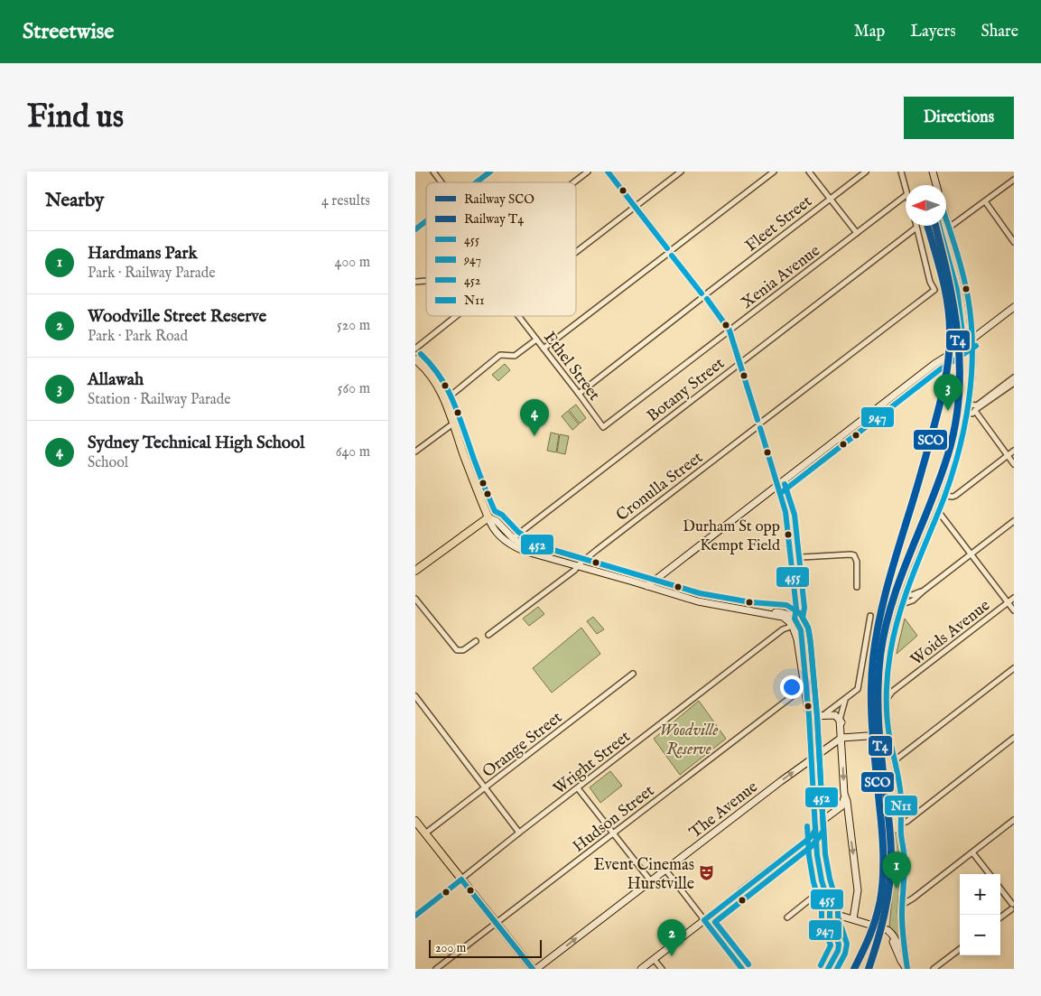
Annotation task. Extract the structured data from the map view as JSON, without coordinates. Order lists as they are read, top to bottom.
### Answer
{
  "streets": {
    "street": [
      "Fleet Street",
      "Xenia Avenue",
      "Ethel Street",
      "Botany Street",
      "Cronulla Street",
      "Woids Avenue",
      "Orange Street",
      "Wright Street",
      "The Avenue",
      "Hudson Street"
    ]
  },
  "crossings": [
    ["Fleet Street", "Ethel Street"],
    ["Xenia Avenue", "Ethel Street"],
    ["Botany Street", "Cronulla Street"]
  ],
  "one_way": ["The Avenue"],
  "parks": ["Woodville Reserve"],
  "places": {
    "other": ["Durham St opp Kempt Field"],
    "theatre": ["Event Cinemas Hurstville"]
  },
  "lines": [
    "transit line 455",
    "transit line N11",
    "rail line SCO",
    "rail line T4",
    "transit line 947",
    "transit line 452"
  ],
  "legend": [
    "Railway SCO",
    "Railway T4",
    "455",
    "947",
    "452",
    "N11"
  ],
  "scale_bar": "200 m",
  "north": "left",
  "page": {
    "header": "Streetwise",
    "nav": ["Map", "Layers", "Share"],
    "buttons": "Directions",
    "title": "Find us",
    "heading": ["Nearby", "4 results"],
    "list": [
      {
        "mark": "1",
        "name": "Hardmans Park",
        "note": "Park · Railway Parade",
        "value": "400 m"
      },
      {
        "mark": "2",
        "name": "Woodville Street Reserve",
        "note": "Park · Park Road",
        "value": "520 m"
      },
      {
        "mark": "3",
        "name": "Allawah",
        "note": "Station · Railway Parade",
        "value": "560 m"
      },
      {
        "mark": "4",
        "name": "Sydney Technical High School",
        "note": "School",
        "value": "640 m"
      }
    ],
    "pins": [
      "3",
      "4",
      "1",
      "2"
    ],
    "map_buttons": ["+", "−"],
    "scale": "200 m"
  }
}
